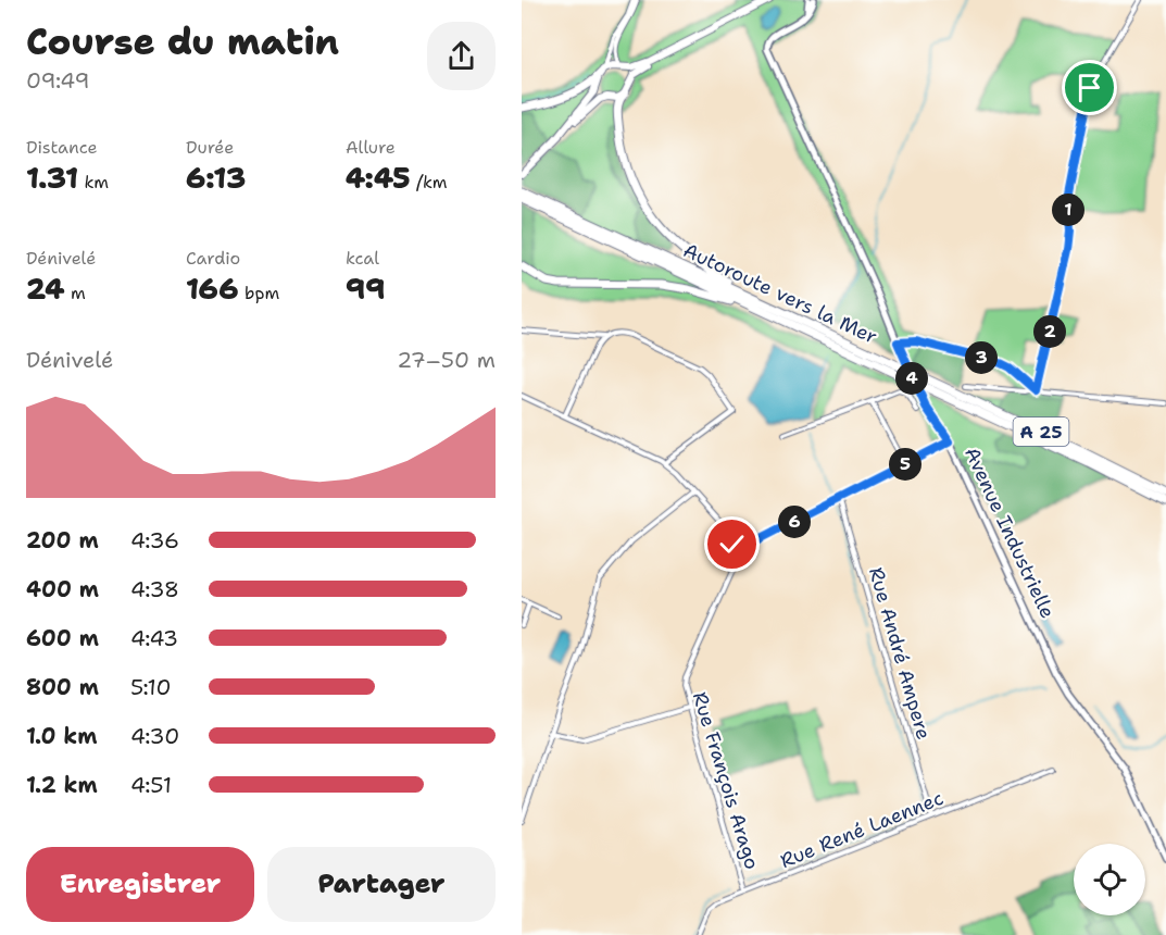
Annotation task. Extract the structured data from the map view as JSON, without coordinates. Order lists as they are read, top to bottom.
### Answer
{
  "streets": {
    "highway": ["Autoroute vers la Mer", "A 25"],
    "street": [
      "Avenue Industrielle",
      "Rue André Ampere",
      "Rue François Arago",
      "Rue René Laennec"
    ]
  },
  "crossings": [
    ["Avenue Industrielle", "Rue François Arago"],
    ["Rue André Ampere", "Rue François Arago"],
    ["Rue André Ampere", "Rue René Laennec"],
    ["Rue François Arago", "Rue René Laennec"]
  ],
  "page": {
    "heading": ["Course du matin", "09:49"],
    "stats": [
      ["Distance", "1.31 km"],
      ["Durée", "6:13"],
      ["Allure", "4:45 /km"],
      ["Dénivelé", "24 m"],
      ["Cardio", "166 bpm"],
      ["kcal", "99"]
    ],
    "pins": [
      "1",
      "2",
      "3",
      "4",
      "5",
      "6"
    ],
    "chart": ["Dénivelé", "27–50 m"],
    "list": [
      {
        "name": "200 m",
        "note": "4:36"
      },
      {
        "name": "400 m",
        "note": "4:38"
      },
      {
        "name": "600 m",
        "note": "4:43"
      },
      {
        "name": "800 m",
        "note": "5:10"
      },
      {
        "name": "1.0 km",
        "note": "4:30"
      },
      {
        "name": "1.2 km",
        "note": "4:51"
      }
    ],
    "buttons": ["Enregistrer", "Partager"]
  }
}
